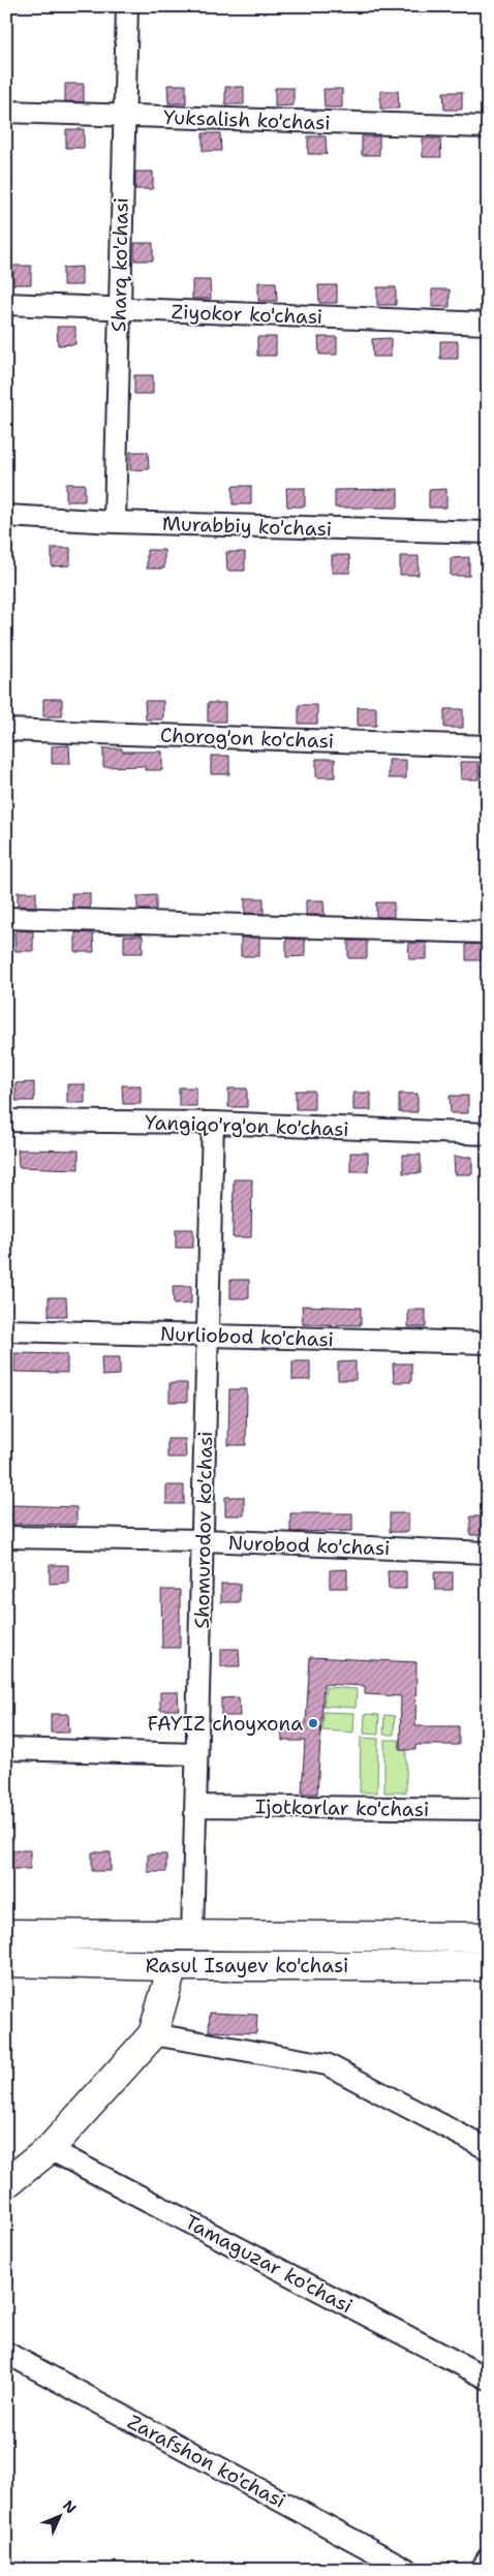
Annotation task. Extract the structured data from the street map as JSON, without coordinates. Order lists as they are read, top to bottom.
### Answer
{
  "streets": {
    "main road": ["Rasul Isayev ko'chasi"],
    "street": [
      "Yuksalish ko'chasi",
      "Sharq ko'chasi",
      "Ziyokor ko'chasi",
      "Murabbiy ko'chasi",
      "Chorog'on ko'chasi",
      "Yangiqo'rg'on ko'chasi",
      "Nurliobod ko'chasi",
      "Shomurodov ko'chasi",
      "Nurobod ko'chasi",
      "Ijotkorlar ko'chasi",
      "Tamaguzar ko'chasi",
      "Zarafshon ko'chasi"
    ]
  },
  "crossings": [
    ["Yuksalish ko'chasi", "Sharq ko'chasi"],
    ["Sharq ko'chasi", "Ziyokor ko'chasi"],
    ["Sharq ko'chasi", "Murabbiy ko'chasi"],
    ["Yangiqo'rg'on ko'chasi", "Shomurodov ko'chasi"],
    ["Nurliobod ko'chasi", "Shomurodov ko'chasi"],
    ["Shomurodov ko'chasi", "Nurobod ko'chasi"],
    ["Shomurodov ko'chasi", "Ijotkorlar ko'chasi"],
    ["Shomurodov ko'chasi", "Rasul Isayev ko'chasi"]
  ],
  "places": ["FAYIZ choyxona"],
  "north": "top right"
}
